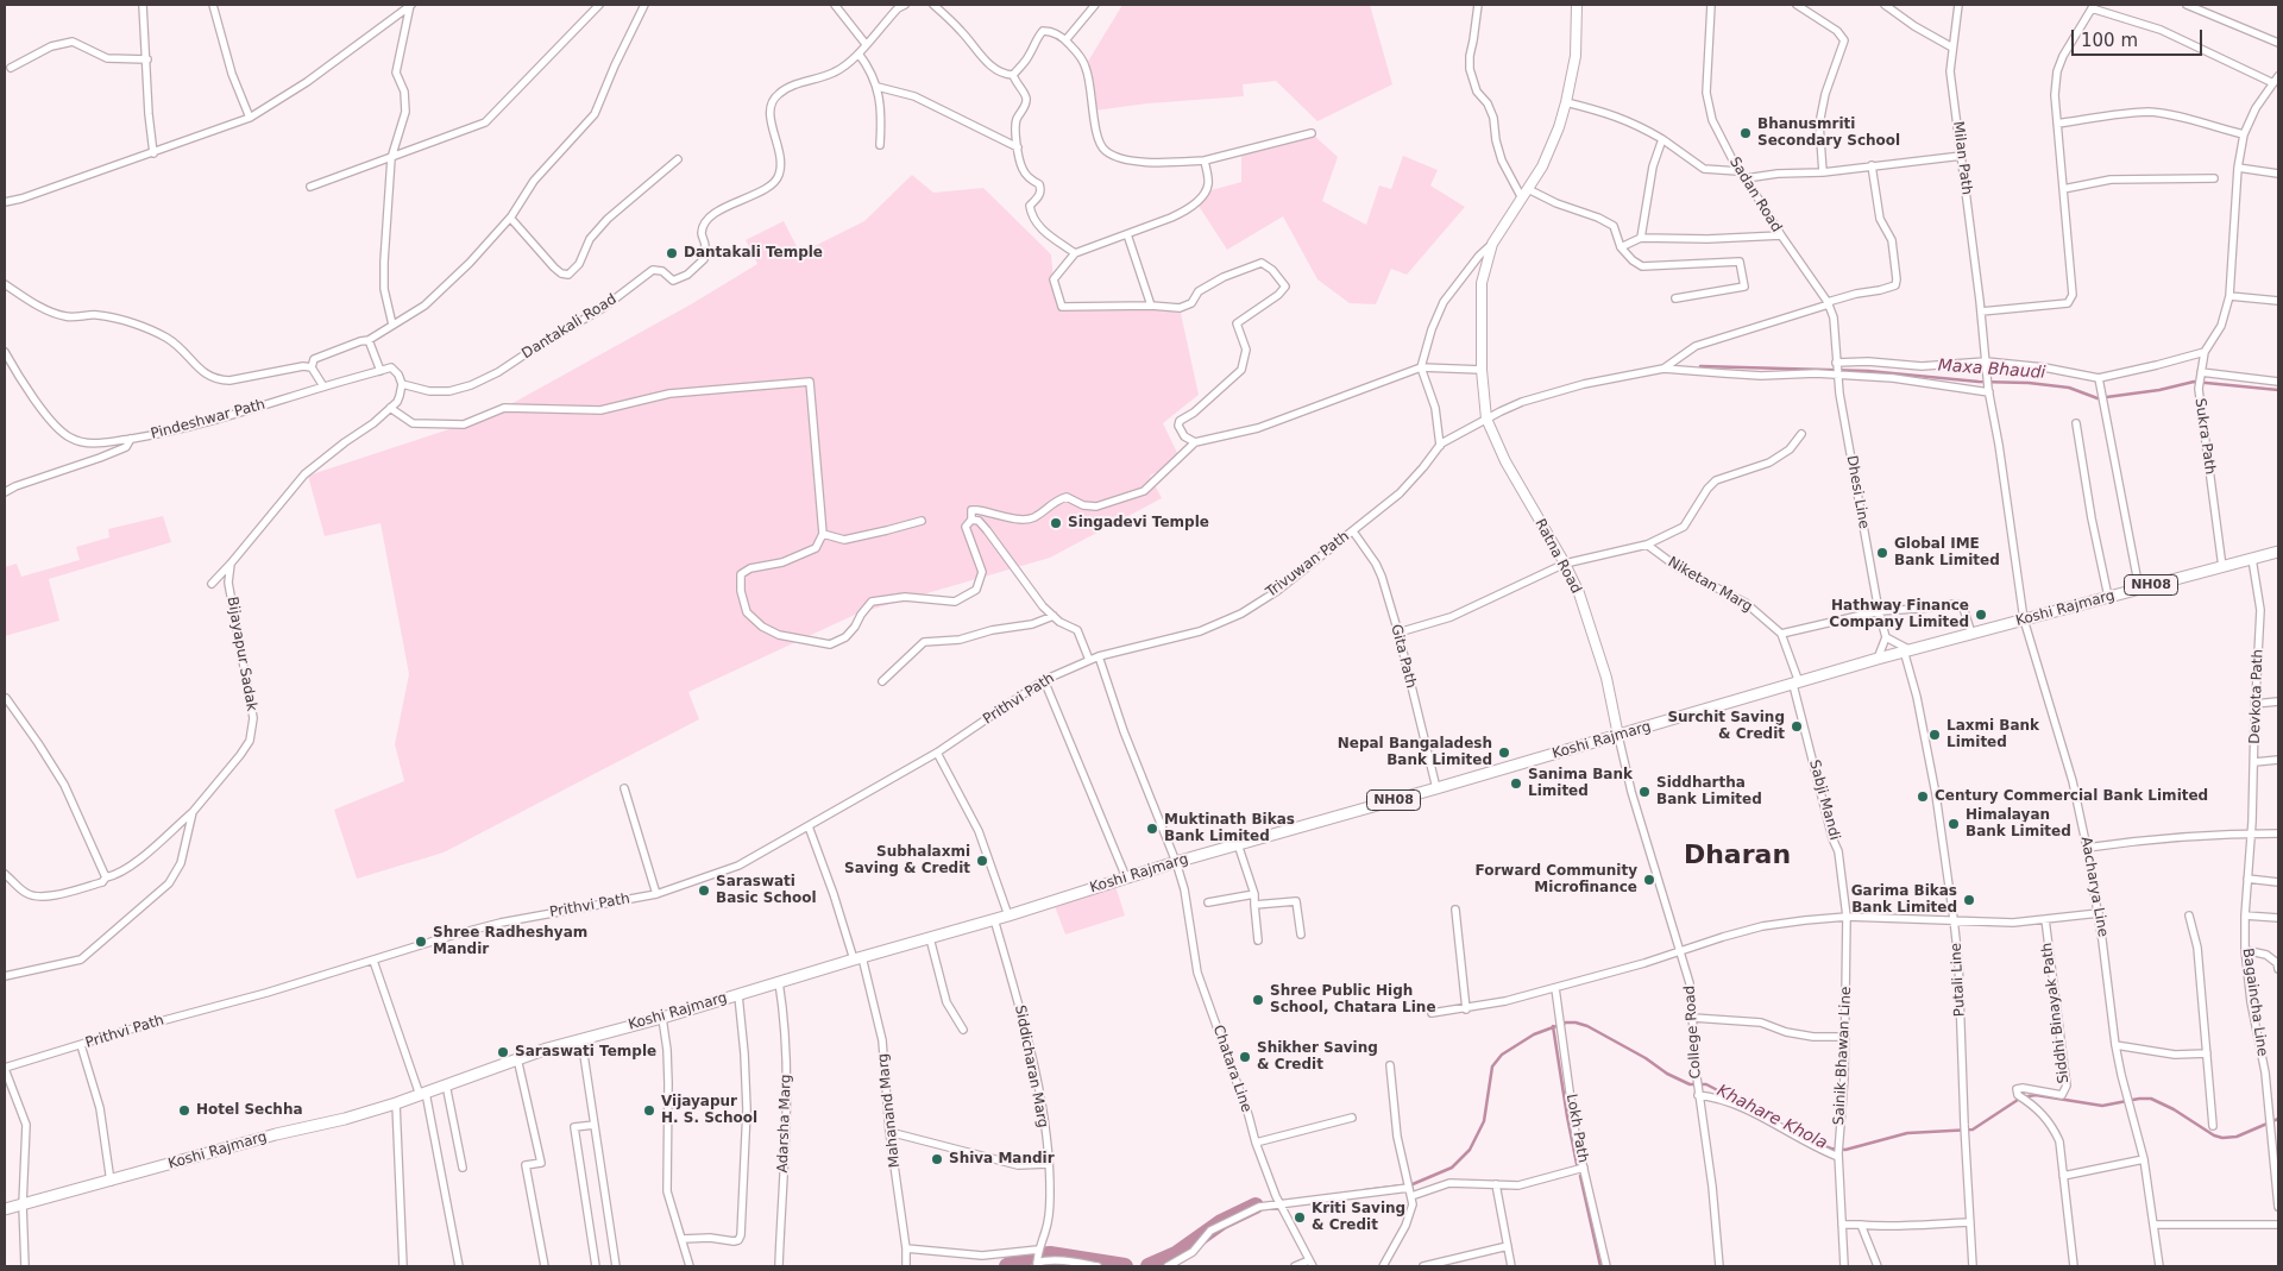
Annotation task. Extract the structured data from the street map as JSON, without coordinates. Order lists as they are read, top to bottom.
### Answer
{
  "streets": {
    "main road": ["NH08", "Koshi Rajmarg"],
    "street": [
      "Milan Path",
      "Sadan Road",
      "Dantakali Road",
      "Pindeshwar Path",
      "Sukra Path",
      "Dhesi Line",
      "Ratna Road",
      "Trivuwan Path",
      "Niketan Marg",
      "Bijayapur Sadak",
      "Gita Path",
      "Devkota Path",
      "Prithvi Path",
      "Sabji Mandi",
      "Aacharya Line",
      "Putali Line",
      "Bagaincha Line",
      "Siddhi Binayak Path",
      "College Road",
      "Sainik Bhawan Line",
      "Siddicharan Marg",
      "Chatara Line",
      "Mahanand Marg",
      "Adarsha Marg",
      "Lokh Path"
    ]
  },
  "crossings": [
    ["Sadan Road", "Dhesi Line"],
    ["Dantakali Road", "Pindeshwar Path"],
    ["Sukra Path", "Koshi Rajmarg"],
    ["Ratna Road", "Trivuwan Path"],
    ["Ratna Road", "Koshi Rajmarg"],
    ["Ratna Road", "College Road"],
    ["Trivuwan Path", "Gita Path"],
    ["Trivuwan Path", "Prithvi Path"],
    ["Trivuwan Path", "Chatara Line"],
    ["Niketan Marg", "Sabji Mandi"],
    ["Koshi Rajmarg", "Gita Path"],
    ["Koshi Rajmarg", "Devkota Path"],
    ["Koshi Rajmarg", "Sabji Mandi"],
    ["Koshi Rajmarg", "Aacharya Line"],
    ["Koshi Rajmarg", "Putali Line"],
    ["Koshi Rajmarg", "College Road"],
    ["Koshi Rajmarg", "Siddicharan Marg"],
    ["Koshi Rajmarg", "Chatara Line"],
    ["Koshi Rajmarg", "Mahanand Marg"],
    ["Koshi Rajmarg", "Adarsha Marg"],
    ["Devkota Path", "Bagaincha Line"],
    ["Prithvi Path", "Chatara Line"],
    ["Prithvi Path", "Mahanand Marg"],
    ["Sabji Mandi", "Sainik Bhawan Line"]
  ],
  "districts": ["Dharan"],
  "water": ["Maxa Bhaudi", "Khahare Khola"],
  "places": [
    "Bhanusmriti Secondary School",
    "Dantakali Temple",
    "Singadevi Temple",
    "Global IME Bank Limited",
    "Hathway Finance Company Limited",
    "Surchit Saving & Credit",
    "Laxmi Bank Limited",
    "Nepal Bangaladesh Bank Limited",
    "Sanima Bank Limited",
    "Siddhartha Bank Limited",
    "Century Commercial Bank Limited",
    "Himalayan Bank Limited",
    "Muktinath Bikas Bank Limited",
    "Subhalaxmi Saving & Credit",
    "Forward Community Microfinance",
    "Saraswati Basic School",
    "Garima Bikas Bank Limited",
    "Shree Radheshyam Mandir",
    "Shree Public High School, Chatara Line",
    "Saraswati Temple",
    "Shikher Saving & Credit",
    "Hotel Sechha",
    "Vijayapur H. S. School",
    "Shiva Mandir",
    "Kriti Saving & Credit"
  ],
  "scale_bar": "100 m"
}
